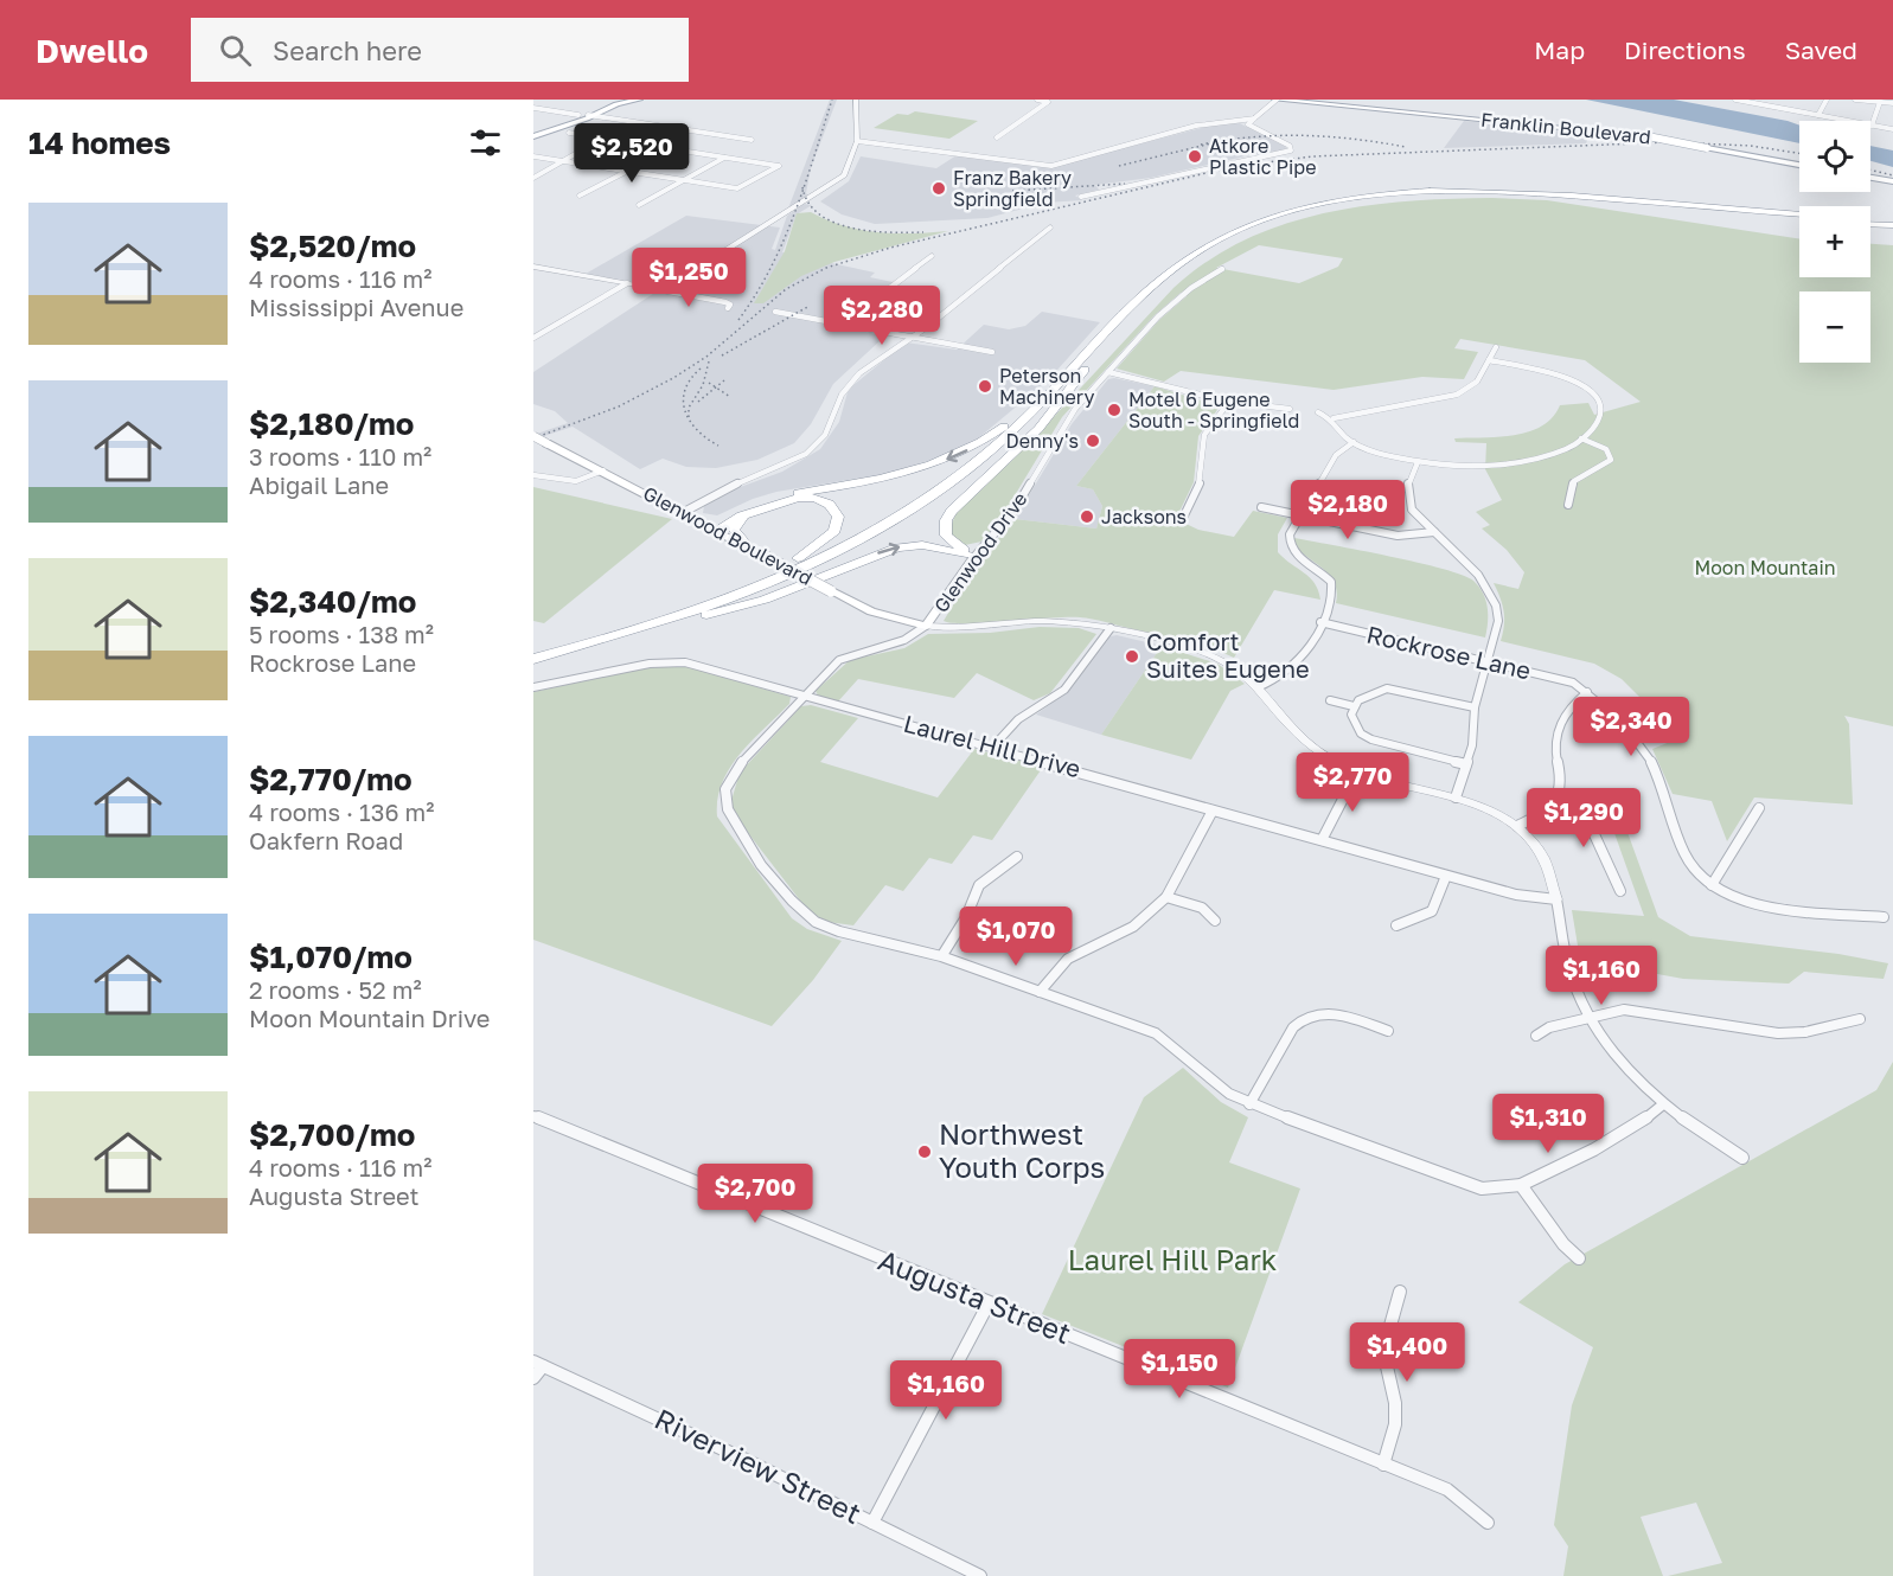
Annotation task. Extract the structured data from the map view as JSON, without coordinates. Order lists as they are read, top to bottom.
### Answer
{
  "streets": {
    "main road": ["Franklin Boulevard", "Glenwood Boulevard", "Glenwood Drive"],
    "street": [
      "Rockrose Lane",
      "Laurel Hill Drive",
      "Augusta Street",
      "Riverview Street"
    ]
  },
  "crossings": [
    ["Glenwood Boulevard", "Glenwood Drive"]
  ],
  "parks": ["Moon Mountain", "Laurel Hill Park"],
  "places": [
    "Atkore Plastic Pipe",
    "Franz Bakery Springfield",
    "Peterson Machinery",
    "Motel 6 Eugene South - Springfield",
    "Denny's",
    "Jacksons",
    "Comfort Suites Eugene",
    "Northwest Youth Corps"
  ],
  "page": {
    "header": "Dwello",
    "search": "Search here",
    "nav": ["Map", "Directions", "Saved"],
    "heading": "14 homes",
    "map_buttons": ["+", "−"],
    "price": [
      "$2,520",
      "$1,250",
      "$2,280",
      "$2,180",
      "$2,340",
      "$2,770",
      "$1,290",
      "$1,070",
      "$1,160",
      "$1,310",
      "$2,700",
      "$1,400",
      "$1,150",
      "$1,160"
    ],
    "list": [
      {
        "name": "$2,520/mo",
        "note": "4 rooms · 116 m² · Mississippi Avenue"
      },
      {
        "name": "$2,180/mo",
        "note": "3 rooms · 110 m² · Abigail Lane"
      },
      {
        "name": "$2,340/mo",
        "note": "5 rooms · 138 m² · Rockrose Lane"
      },
      {
        "name": "$2,770/mo",
        "note": "4 rooms · 136 m² · Oakfern Road"
      },
      {
        "name": "$1,070/mo",
        "note": "2 rooms · 52 m² · Moon Mountain Drive"
      },
      {
        "name": "$2,700/mo",
        "note": "4 rooms · 116 m² · Augusta Street"
      }
    ]
  }
}
